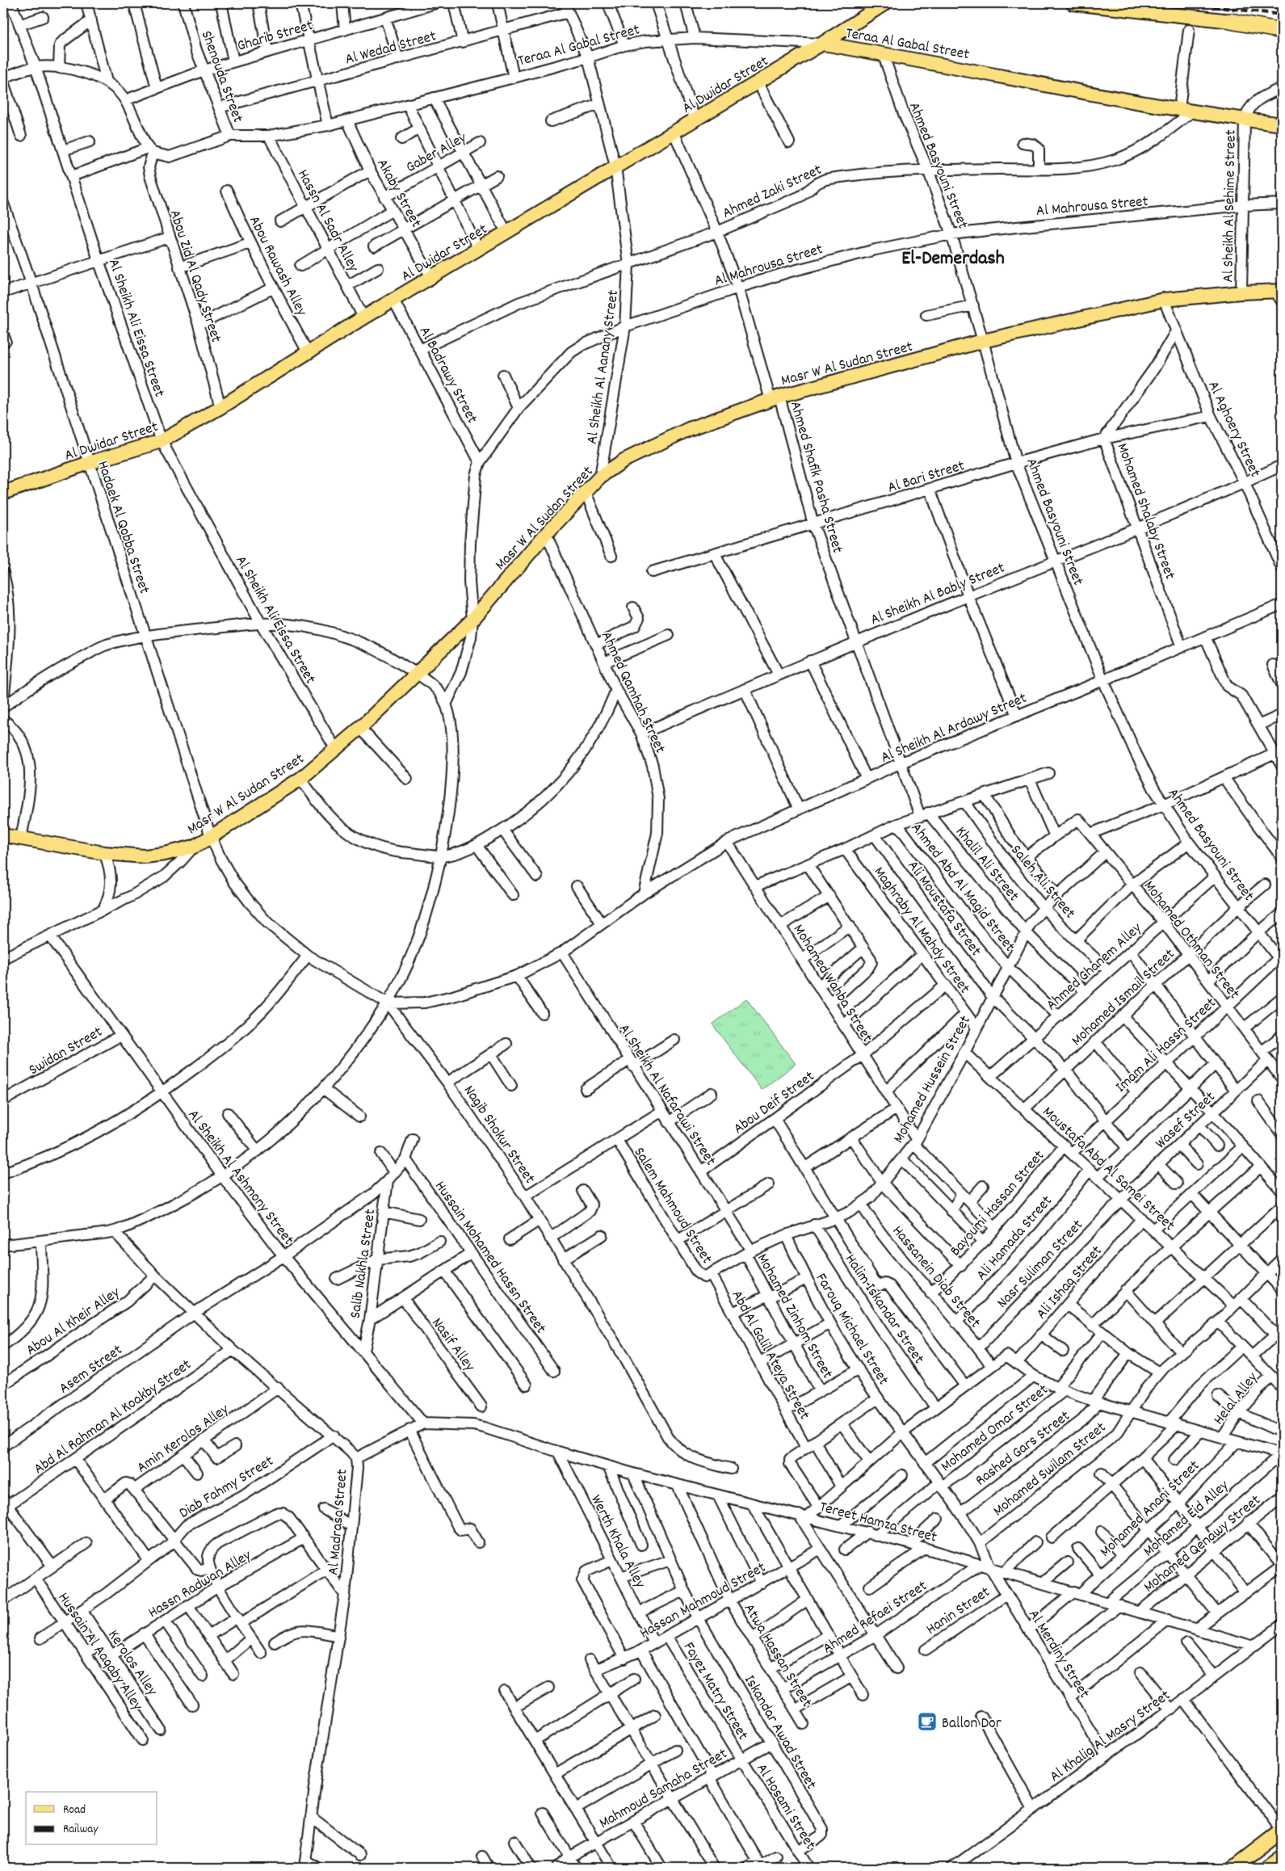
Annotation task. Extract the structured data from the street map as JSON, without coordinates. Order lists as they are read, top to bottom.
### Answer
{
  "streets": {
    "main road": ["Teraa Al Gabal Street", "Al Dwidar Street", "Masr W Al Sudan Street"],
    "street": [
      "Gharib Street",
      "Al Wedad Street",
      "Shenouda Street",
      "Gaber Alley",
      "Ahmed Basyouni Street",
      "Ahmed Zaki Street",
      "Akaby Street",
      "Al Mahrousa Street",
      "Al Sheikh Al Sehime Street",
      "Hassn Al Sadr Alley",
      "Abou Rawash Alley",
      "Abou Zid Al Qady Street",
      "Al Sheikh Ali Eissa Street",
      "Al Sheikh Al Aanany Street",
      "Al Badrawy Street",
      "Al Aghoery Street",
      "Al Bari Street",
      "Ahmed Shafik Pasha Street",
      "Mohamed Shalaby Street",
      "Hadaek Al Qobba Street",
      "Al Sheikh Al Bably Street",
      "Ahmed Qamhah Street",
      "Al Sheikh Al Ardawy Street",
      "Khalil Ali Street",
      "Saleh Ali Street",
      "Ahmed Abd Al Magid Street",
      "Ali Moustafa Street",
      "Maghraby Al Mahdy Street",
      "Mohamed Othman Street",
      "Ahmed Ghanem Alley",
      "Mohamed Wahba Street",
      "Mohamed Ismail Street",
      "Imam Ali Hassn Street",
      "Swidan Street",
      "Mohamed Hussein Street",
      "Al Sheikh Al Nafarawi Street",
      "Abou Deif Street",
      "Wasef Street",
      "Nagib Shokur Street",
      "Moustafa Abd Al Samei Street",
      "Al Sheikh Al Ashmony Street",
      "Bayoumi Hassan Street",
      "Salem Mahmoud Street",
      "Ali Hamada Street",
      "Hussain Mohamed Hassn Street",
      "Nasr Suliman Street",
      "Salib Nakhla Street",
      "Hassanein Diab Street",
      "Ali Ishaq Street",
      "Halim Iskandar Street",
      "Mohamed Zinhom Street",
      "Abou Al Kheir Alley",
      "Farouq Michael Street",
      "Nasif Alley",
      "Abd Al Galil Ateya Street",
      "Asem Street",
      "Helal Alley",
      "Abd Al Rahman Al Koakby Street",
      "Mohamed Omar Street",
      "Amin Kerolos Alley",
      "Rashed Gars Street",
      "Mohamed Swilam Street",
      "Diab Fahmy Street",
      "Mohamed Anani Street",
      "Mohamed Eid Alley",
      "Tereet Hamza Street",
      "Al Madrasa Street",
      "Werth Khala Alley",
      "Mohamed Qenawy Street",
      "Hassn Radwan Alley",
      "Hassan Mahmoud Street",
      "Hanin Street",
      "Ahmed Refaei Street",
      "Hussain Al Aaqaby Alley",
      "Al Merdiny Street",
      "Atwa Hassan Street",
      "Kerolos Alley",
      "Fayez Matry Street",
      "Iskandar Awad Street",
      "Al Khalig Al Masry Street",
      "Mahmoud Samaha Street",
      "Al Hosami Street"
    ]
  },
  "crossings": [
    ["Gharib Street", "Shenouda Street"],
    ["Teraa Al Gabal Street", "Shenouda Street"],
    ["Teraa Al Gabal Street", "Al Dwidar Street"],
    ["Teraa Al Gabal Street", "Ahmed Basyouni Street"],
    ["Teraa Al Gabal Street", "Ahmed Zaki Street"],
    ["Teraa Al Gabal Street", "Akaby Street"],
    ["Teraa Al Gabal Street", "Al Sheikh Al Sehime Street"],
    ["Teraa Al Gabal Street", "Hassn Al Sadr Alley"],
    ["Teraa Al Gabal Street", "Abou Zid Al Qady Street"],
    ["Teraa Al Gabal Street", "Al Sheikh Al Aanany Street"],
    ["Al Wedad Street", "Shenouda Street"],
    ["Al Wedad Street", "Al Sheikh Al Aanany Street"],
    ["Al Dwidar Street", "Akaby Street"],
    ["Al Dwidar Street", "Hassn Al Sadr Alley"],
    ["Al Dwidar Street", "Abou Rawash Alley"],
    ["Al Dwidar Street", "Abou Zid Al Qady Street"],
    ["Al Dwidar Street", "Al Sheikh Ali Eissa Street"],
    ["Al Dwidar Street", "Al Sheikh Al Aanany Street"],
    ["Al Dwidar Street", "Al Badrawy Street"],
    ["Al Dwidar Street", "Ahmed Shafik Pasha Street"],
    ["Al Dwidar Street", "Hadaek Al Qobba Street"],
    ["Gaber Alley", "Akaby Street"],
    ["Ahmed Basyouni Street", "Ahmed Zaki Street"],
    ["Ahmed Basyouni Street", "Al Mahrousa Street"],
    ["Ahmed Basyouni Street", "Masr W Al Sudan Street"],
    ["Ahmed Basyouni Street", "Al Bari Street"],
    ["Ahmed Basyouni Street", "Al Sheikh Al Bably Street"],
    ["Ahmed Basyouni Street", "Al Sheikh Al Ardawy Street"],
    ["Ahmed Basyouni Street", "Ahmed Ghanem Alley"],
    ["Ahmed Basyouni Street", "Mohamed Ismail Street"],
    ["Ahmed Basyouni Street", "Imam Ali Hassn Street"],
    ["Ahmed Zaki Street", "Al Sheikh Al Aanany Street"],
    ["Ahmed Zaki Street", "Al Badrawy Street"],
    ["Ahmed Zaki Street", "Ahmed Shafik Pasha Street"],
    ["Al Mahrousa Street", "Al Sheikh Al Sehime Street"],
    ["Al Mahrousa Street", "Masr W Al Sudan Street"],
    ["Al Mahrousa Street", "Al Sheikh Al Aanany Street"],
    ["Al Mahrousa Street", "Al Badrawy Street"],
    ["Al Mahrousa Street", "Ahmed Shafik Pasha Street"],
    ["Al Sheikh Al Sehime Street", "Masr W Al Sudan Street"],
    ["Al Sheikh Ali Eissa Street", "Masr W Al Sudan Street"],
    ["Masr W Al Sudan Street", "Al Sheikh Al Aanany Street"],
    ["Masr W Al Sudan Street", "Al Aghoery Street"],
    ["Masr W Al Sudan Street", "Ahmed Shafik Pasha Street"],
    ["Masr W Al Sudan Street", "Hadaek Al Qobba Street"],
    ["Masr W Al Sudan Street", "Ahmed Qamhah Street"],
    ["Masr W Al Sudan Street", "Nagib Shokur Street"],
    ["Al Aghoery Street", "Al Bari Street"],
    ["Al Aghoery Street", "Mohamed Shalaby Street"],
    ["Al Aghoery Street", "Al Sheikh Al Bably Street"],
    ["Al Bari Street", "Ahmed Shafik Pasha Street"],
    ["Al Bari Street", "Mohamed Shalaby Street"],
    ["Ahmed Shafik Pasha Street", "Al Sheikh Al Bably Street"],
    ["Ahmed Shafik Pasha Street", "Al Sheikh Al Ardawy Street"],
    ["Ahmed Shafik Pasha Street", "Khalil Ali Street"],
    ["Mohamed Shalaby Street", "Al Sheikh Al Bably Street"],
    ["Mohamed Shalaby Street", "Al Sheikh Al Ardawy Street"],
    ["Hadaek Al Qobba Street", "Nagib Shokur Street"],
    ["Al Sheikh Al Bably Street", "Ahmed Qamhah Street"],
    ["Ahmed Qamhah Street", "Al Sheikh Al Ardawy Street"],
    ["Al Sheikh Al Ardawy Street", "Mohamed Wahba Street"],
    ["Al Sheikh Al Ardawy Street", "Al Sheikh Al Nafarawi Street"],
    ["Al Sheikh Al Ardawy Street", "Nagib Shokur Street"],
    ["Khalil Ali Street", "Ahmed Ghanem Alley"],
    ["Khalil Ali Street", "Mohamed Hussein Street"],
    ["Saleh Ali Street", "Ahmed Ghanem Alley"],
    ["Saleh Ali Street", "Mohamed Hussein Street"],
    ["Ahmed Abd Al Magid Street", "Ahmed Ghanem Alley"],
    ["Ahmed Abd Al Magid Street", "Mohamed Hussein Street"],
    ["Ali Moustafa Street", "Ahmed Ghanem Alley"],
    ["Ali Moustafa Street", "Mohamed Ismail Street"],
    ["Ali Moustafa Street", "Imam Ali Hassn Street"],
    ["Ali Moustafa Street", "Mohamed Hussein Street"],
    ["Maghraby Al Mahdy Street", "Mohamed Hussein Street"],
    ["Maghraby Al Mahdy Street", "Abou Deif Street"],
    ["Mohamed Othman Street", "Ahmed Ghanem Alley"],
    ["Mohamed Othman Street", "Mohamed Ismail Street"],
    ["Mohamed Othman Street", "Imam Ali Hassn Street"],
    ["Mohamed Othman Street", "Mohamed Hussein Street"],
    ["Mohamed Othman Street", "Wasef Street"],
    ["Ahmed Ghanem Alley", "Moustafa Abd Al Samei Street"],
    ["Mohamed Wahba Street", "Mohamed Hussein Street"],
    ["Mohamed Wahba Street", "Abou Deif Street"],
    ["Mohamed Wahba Street", "Bayoumi Hassan Street"],
    ["Mohamed Ismail Street", "Moustafa Abd Al Samei Street"],
    ["Imam Ali Hassn Street", "Moustafa Abd Al Samei Street"],
    ["Imam Ali Hassn Street", "Bayoumi Hassan Street"],
    ["Swidan Street", "Al Sheikh Al Ashmony Street"],
    ["Mohamed Hussein Street", "Al Sheikh Al Nafarawi Street"],
    ["Mohamed Hussein Street", "Moustafa Abd Al Samei Street"],
    ["Mohamed Hussein Street", "Salem Mahmoud Street"],
    ["Mohamed Hussein Street", "Hassanein Diab Street"],
    ["Mohamed Hussein Street", "Halim Iskandar Street"],
    ["Mohamed Hussein Street", "Mohamed Zinhom Street"],
    ["Mohamed Hussein Street", "Farouq Michael Street"],
    ["Mohamed Hussein Street", "Abd Al Galil Ateya Street"],
    ["Al Sheikh Al Nafarawi Street", "Abou Deif Street"],
    ["Al Sheikh Al Nafarawi Street", "Mohamed Zinhom Street"],
    ["Wasef Street", "Moustafa Abd Al Samei Street"],
    ["Wasef Street", "Nasr Suliman Street"],
    ["Moustafa Abd Al Samei Street", "Bayoumi Hassan Street"],
    ["Moustafa Abd Al Samei Street", "Ali Hamada Street"],
    ["Moustafa Abd Al Samei Street", "Nasr Suliman Street"],
    ["Moustafa Abd Al Samei Street", "Ali Ishaq Street"],
    ["Moustafa Abd Al Samei Street", "Mohamed Swilam Street"],
    ["Al Sheikh Al Ashmony Street", "Salib Nakhla Street"],
    ["Al Sheikh Al Ashmony Street", "Asem Street"],
    ["Al Sheikh Al Ashmony Street", "Tereet Hamza Street"],
    ["Bayoumi Hassan Street", "Hassanein Diab Street"],
    ["Salem Mahmoud Street", "Abd Al Galil Ateya Street"],
    ["Ali Hamada Street", "Hassanein Diab Street"],
    ["Hussain Mohamed Hassn Street", "Asem Street"],
    ["Nasr Suliman Street", "Hassanein Diab Street"],
    ["Salib Nakhla Street", "Asem Street"],
    ["Abou Al Kheir Alley", "Al Madrasa Street"],
    ["Farouq Michael Street", "Mohamed Omar Street"],
    ["Farouq Michael Street", "Al Merdiny Street"],
    ["Asem Street", "Al Madrasa Street"],
    ["Abd Al Rahman Al Koakby Street", "Al Madrasa Street"],
    ["Mohamed Omar Street", "Tereet Hamza Street"],
    ["Mohamed Omar Street", "Al Merdiny Street"],
    ["Amin Kerolos Alley", "Al Madrasa Street"],
    ["Rashed Gars Street", "Al Merdiny Street"],
    ["Mohamed Swilam Street", "Al Merdiny Street"],
    ["Diab Fahmy Street", "Al Madrasa Street"],
    ["Diab Fahmy Street", "Hussain Al Aaqaby Alley"],
    ["Diab Fahmy Street", "Kerolos Alley"],
    ["Mohamed Anani Street", "Tereet Hamza Street"],
    ["Mohamed Anani Street", "Al Merdiny Street"],
    ["Mohamed Eid Alley", "Tereet Hamza Street"],
    ["Tereet Hamza Street", "Werth Khala Alley"],
    ["Tereet Hamza Street", "Mohamed Qenawy Street"],
    ["Tereet Hamza Street", "Ahmed Refaei Street"],
    ["Tereet Hamza Street", "Al Merdiny Street"],
    ["Tereet Hamza Street", "Atwa Hassan Street"],
    ["Tereet Hamza Street", "Iskandar Awad Street"],
    ["Tereet Hamza Street", "Al Khalig Al Masry Street"],
    ["Werth Khala Alley", "Hassan Mahmoud Street"],
    ["Hassn Radwan Alley", "Kerolos Alley"],
    ["Hassan Mahmoud Street", "Atwa Hassan Street"],
    ["Hassan Mahmoud Street", "Fayez Matry Street"],
    ["Hassan Mahmoud Street", "Iskandar Awad Street"],
    ["Hanin Street", "Al Merdiny Street"],
    ["Ahmed Refaei Street", "Al Merdiny Street"],
    ["Ahmed Refaei Street", "Atwa Hassan Street"],
    ["Al Merdiny Street", "Al Khalig Al Masry Street"],
    ["Fayez Matry Street", "Mahmoud Samaha Street"],
    ["Fayez Matry Street", "Al Hosami Street"],
    ["Iskandar Awad Street", "Mahmoud Samaha Street"],
    ["Iskandar Awad Street", "Al Hosami Street"],
    ["Mahmoud Samaha Street", "Al Hosami Street"]
  ],
  "districts": ["El-Demerdash"],
  "places": {
    "cafe": ["Ballon Dor"]
  },
  "legend": ["Road", "Railway"]
}
